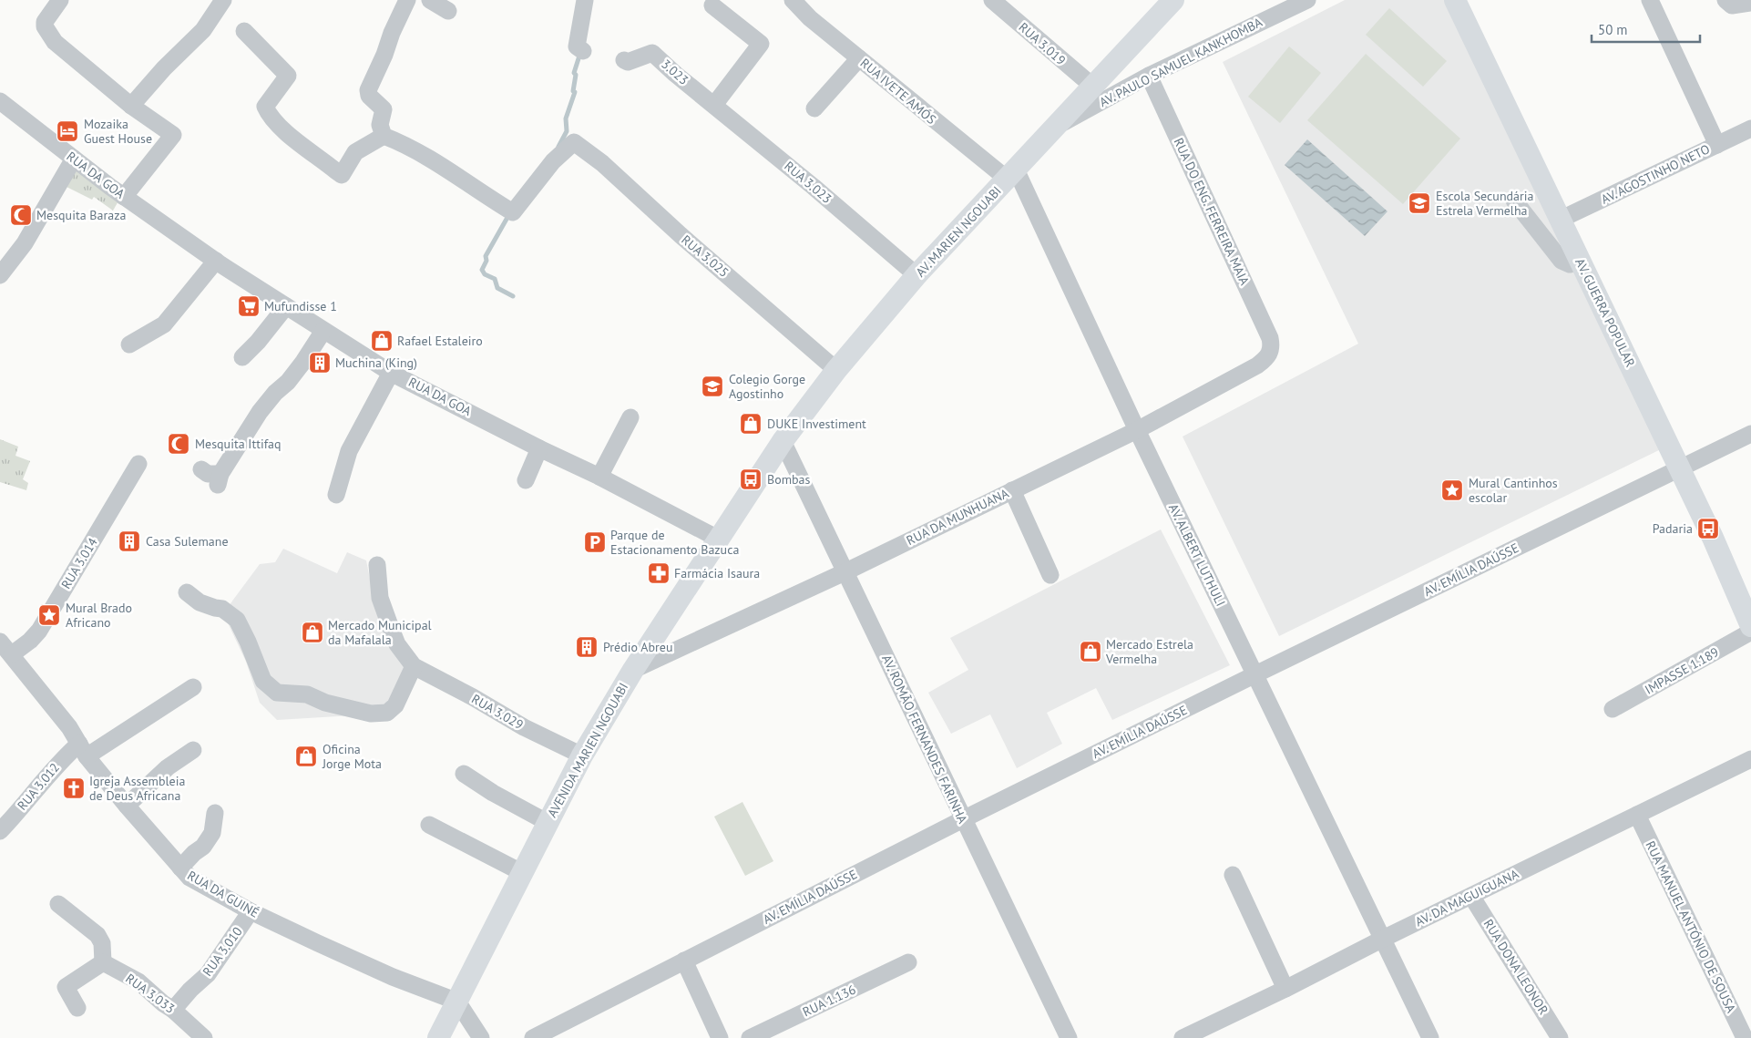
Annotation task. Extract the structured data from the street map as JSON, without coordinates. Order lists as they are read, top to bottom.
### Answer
{
  "streets": {
    "main road": ["AV. MARIEN NGOUABI", "AV. GUERRA POPULAR", "AVENIDA MARIEN NGOUABI"],
    "street": [
      "RUA 3.019",
      "AV. PAULO SAMUEL KANKHOMBA",
      "3.023",
      "RUA IVETE AMÓS",
      "AV. AGOSTINHO NETO",
      "RUA DA GOA",
      "RUA 3.023",
      "RUA DO ENG. FERREIRA MAIA",
      "RUA 3.025",
      "RUA DA MUNHUANA",
      "AV. ALBERT LUTHULI",
      "RUA 3.014",
      "AV. EMÍLIA DAÚSSE",
      "IMPASSE 1.189",
      "RUA 3.029",
      "AV. ROMÃO FERNANDES FARINHA",
      "RUA 3.012",
      "RUA DA GUINÉ",
      "AV. DA MAGUIGUANA",
      "RUA MANUEL ANTÓNIO DE SOUSA",
      "RUA 3.010",
      "RUA DONA LEONOR",
      "RUA 3.033",
      "RUA 1.136"
    ]
  },
  "crossings": [
    ["RUA 3.019", "AV. MARIEN NGOUABI"],
    ["AV. PAULO SAMUEL KANKHOMBA", "RUA DO ENG. FERREIRA MAIA"],
    ["AV. PAULO SAMUEL KANKHOMBA", "AV. MARIEN NGOUABI"],
    ["3.023", "RUA 3.023"],
    ["RUA IVETE AMÓS", "AV. MARIEN NGOUABI"],
    ["RUA IVETE AMÓS", "AV. ALBERT LUTHULI"],
    ["AV. AGOSTINHO NETO", "AV. GUERRA POPULAR"],
    ["RUA DA GOA", "AVENIDA MARIEN NGOUABI"],
    ["RUA 3.023", "AV. MARIEN NGOUABI"],
    ["RUA DO ENG. FERREIRA MAIA", "RUA DA MUNHUANA"],
    ["AV. MARIEN NGOUABI", "RUA 3.025"],
    ["AV. MARIEN NGOUABI", "AV. ALBERT LUTHULI"],
    ["AV. MARIEN NGOUABI", "AV. ROMÃO FERNANDES FARINHA"],
    ["AV. MARIEN NGOUABI", "AVENIDA MARIEN NGOUABI"],
    ["AV. GUERRA POPULAR", "AV. EMÍLIA DAÚSSE"],
    ["RUA DA MUNHUANA", "AV. ALBERT LUTHULI"],
    ["RUA DA MUNHUANA", "AV. ROMÃO FERNANDES FARINHA"],
    ["RUA DA MUNHUANA", "AVENIDA MARIEN NGOUABI"],
    ["AV. ALBERT LUTHULI", "AV. EMÍLIA DAÚSSE"],
    ["AV. ALBERT LUTHULI", "AV. DA MAGUIGUANA"],
    ["RUA 3.014", "RUA DA GUINÉ"],
    ["AV. EMÍLIA DAÚSSE", "AV. ROMÃO FERNANDES FARINHA"],
    ["RUA 3.029", "AVENIDA MARIEN NGOUABI"],
    ["AVENIDA MARIEN NGOUABI", "RUA DA GUINÉ"],
    ["RUA 3.012", "RUA DA GUINÉ"],
    ["RUA DA GUINÉ", "RUA 3.010"],
    ["AV. DA MAGUIGUANA", "RUA MANUEL ANTÓNIO DE SOUSA"],
    ["AV. DA MAGUIGUANA", "RUA DONA LEONOR"],
    ["RUA 3.010", "RUA 3.033"]
  ],
  "places": {
    "hotel": ["Mozaika Guest House"],
    "school or university": ["Escola Secundária Estrela Vermelha", "Colegio Gorge Agostinho"],
    "mosque": ["Mesquita Baraza", "Mesquita Ittifaq"],
    "supermarket": ["Mufundisse 1"],
    "shop": [
      "Rafael Estaleiro",
      "DUKE Investiment",
      "Mercado Municipal da Mafalala",
      "Mercado Estrela Vermelha",
      "Oficina Jorge Mota"
    ],
    "building": ["Muchina (King)", "Casa Sulemane", "Prédio Abreu"],
    "bus stop": ["Bombas", "Padaria"],
    "place": ["Mural Cantinhos escolar", "Mural Brado Africano"],
    "parking": ["Parque de Estacionamento Bazuca"],
    "pharmacy": ["Farmácia Isaura"],
    "church": ["Igreja Assembleia de Deus Africana"]
  },
  "scale_bar": "50 m"
}
